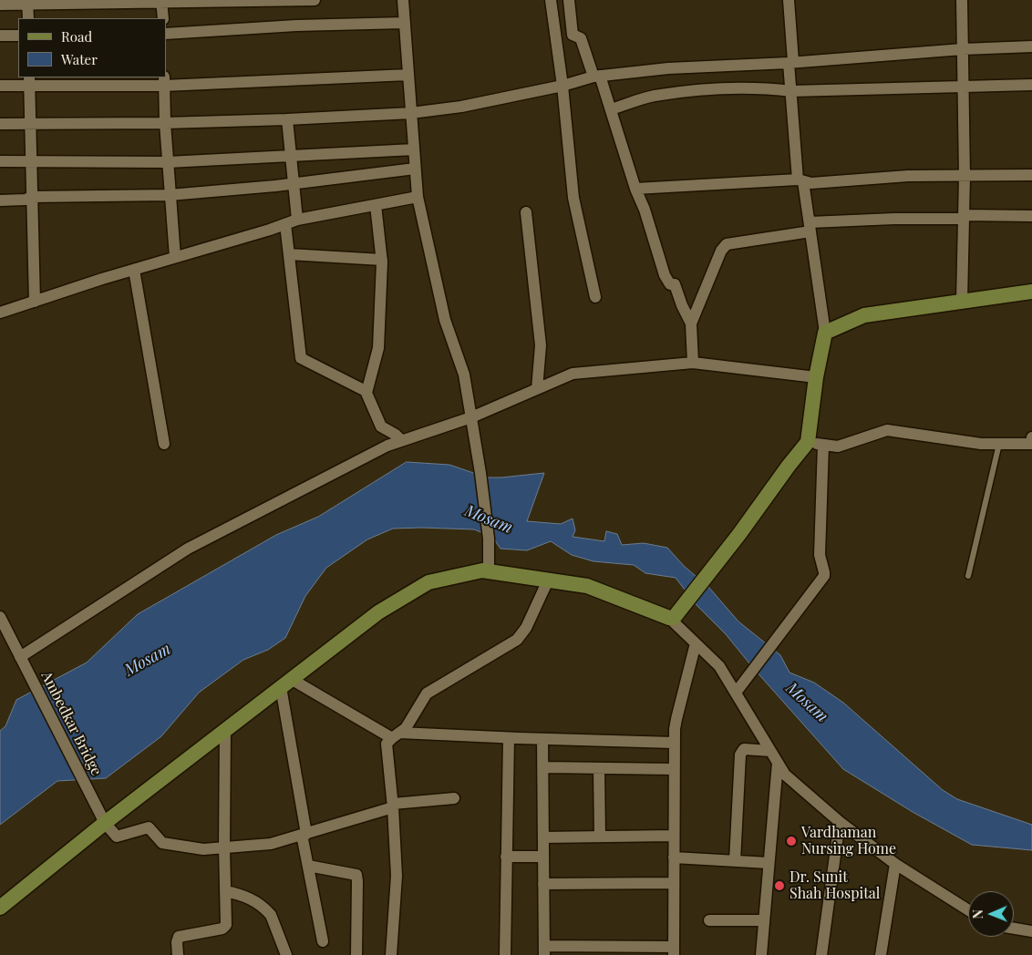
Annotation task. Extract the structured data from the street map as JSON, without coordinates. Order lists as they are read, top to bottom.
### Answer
{
  "streets": {
    "street": ["Ambedkar Bridge"]
  },
  "water": ["Mosam"],
  "places": ["Vardhaman Nursing Home", "Dr. Sunit Shah Hospital"],
  "legend": ["Road", "Water"],
  "north": "left"
}
